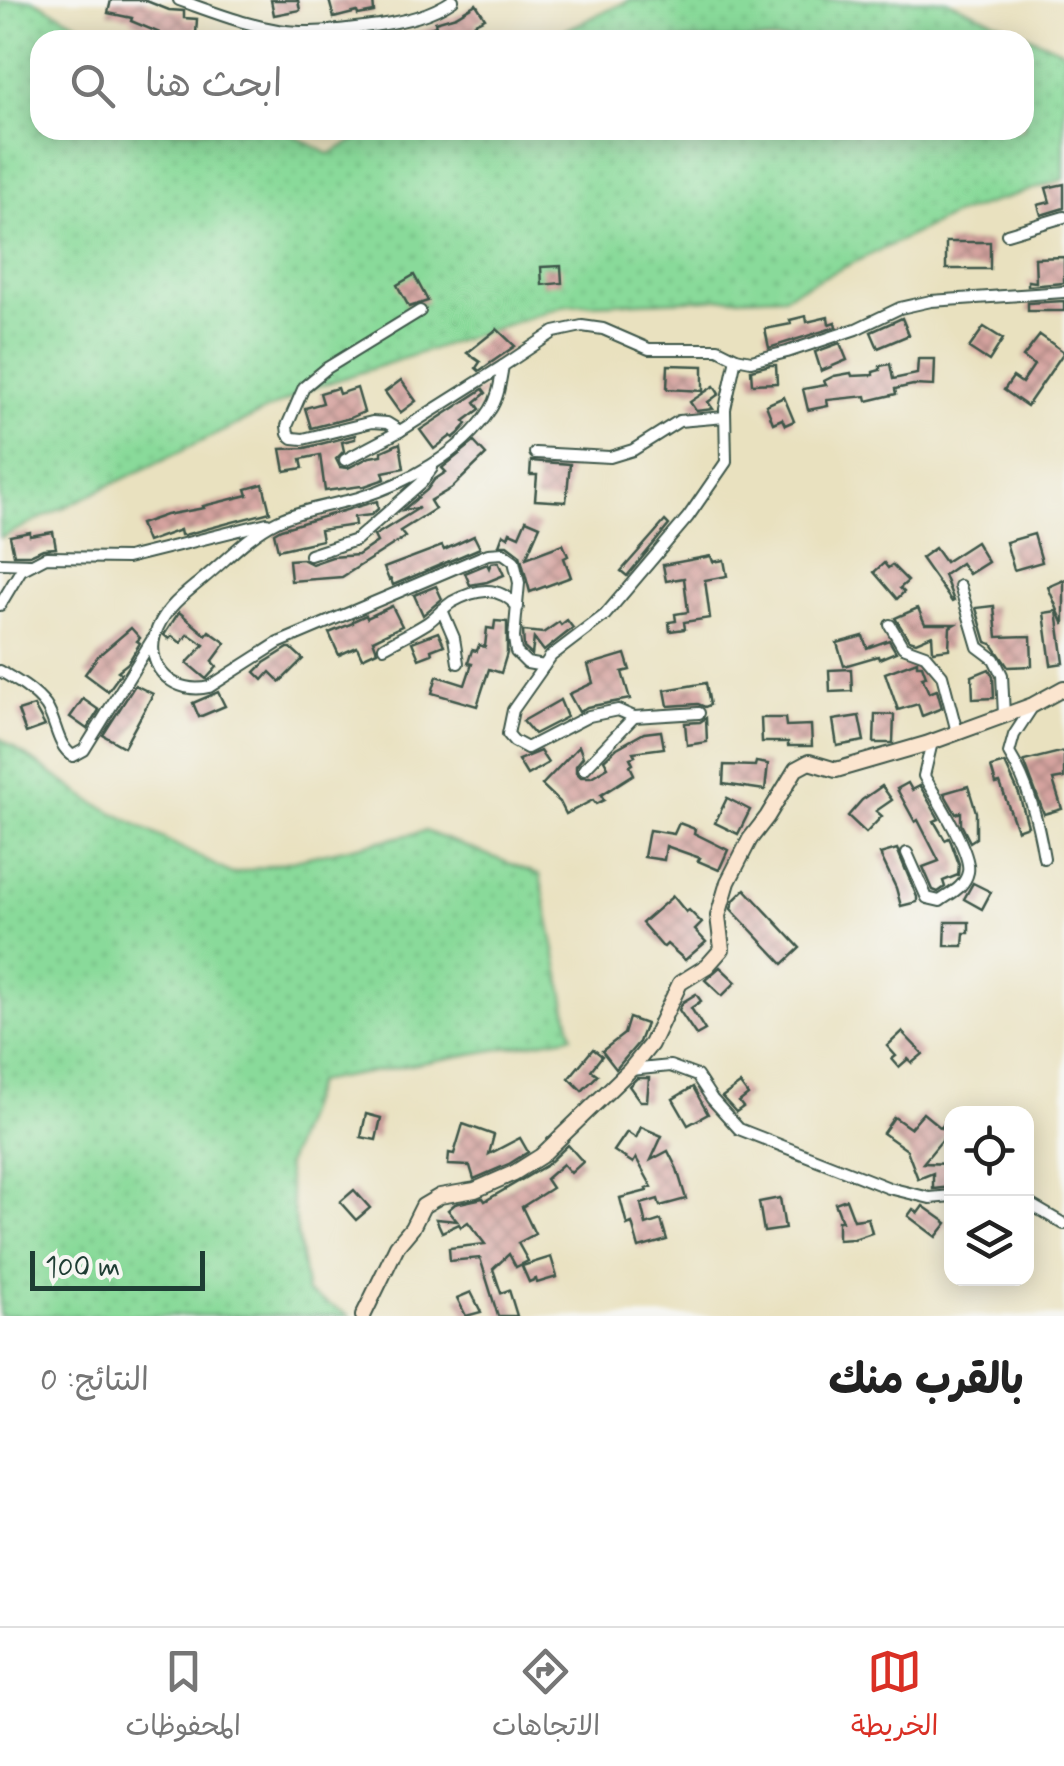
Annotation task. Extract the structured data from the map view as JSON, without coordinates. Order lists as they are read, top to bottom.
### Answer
{
  "scale_bar": "100 m",
  "page": {
    "search": "ابحث هنا",
    "scale": "100 m",
    "heading": ["بالقرب منك", "النتائج: 0"],
    "nav": ["الخريطة", "الاتجاهات", "المحفوظات"]
  }
}
